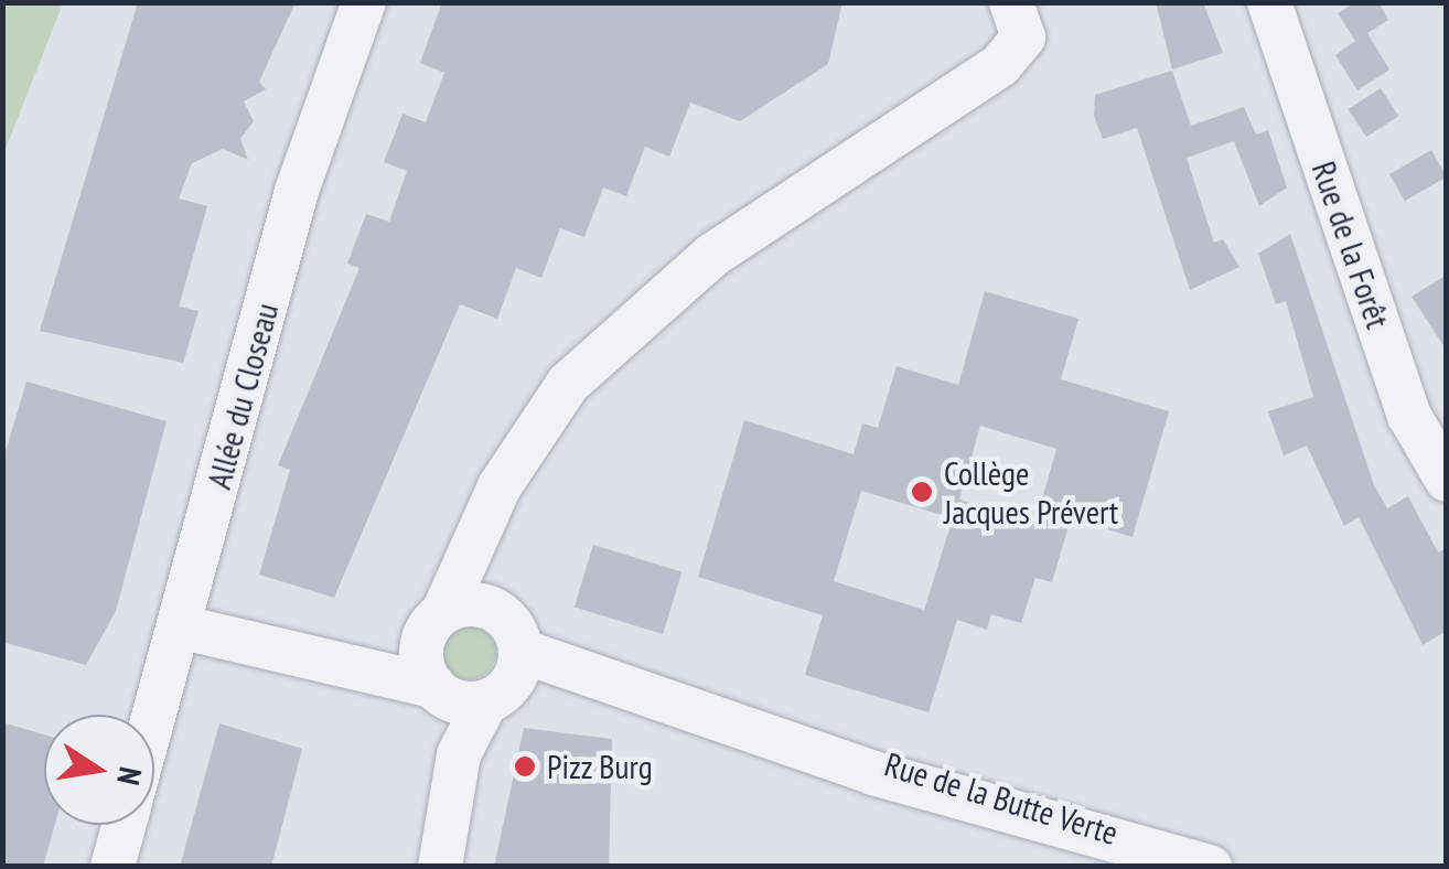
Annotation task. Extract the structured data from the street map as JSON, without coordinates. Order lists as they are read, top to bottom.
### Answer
{
  "streets": {
    "street": ["Rue de la Forêt", "Allée du Closeau", "Rue de la Butte Verte"]
  },
  "crossings": [
    ["Allée du Closeau", "Rue de la Butte Verte"]
  ],
  "places": ["Collège Jacques Prévert", "Pizz Burg"],
  "north": "right"
}
